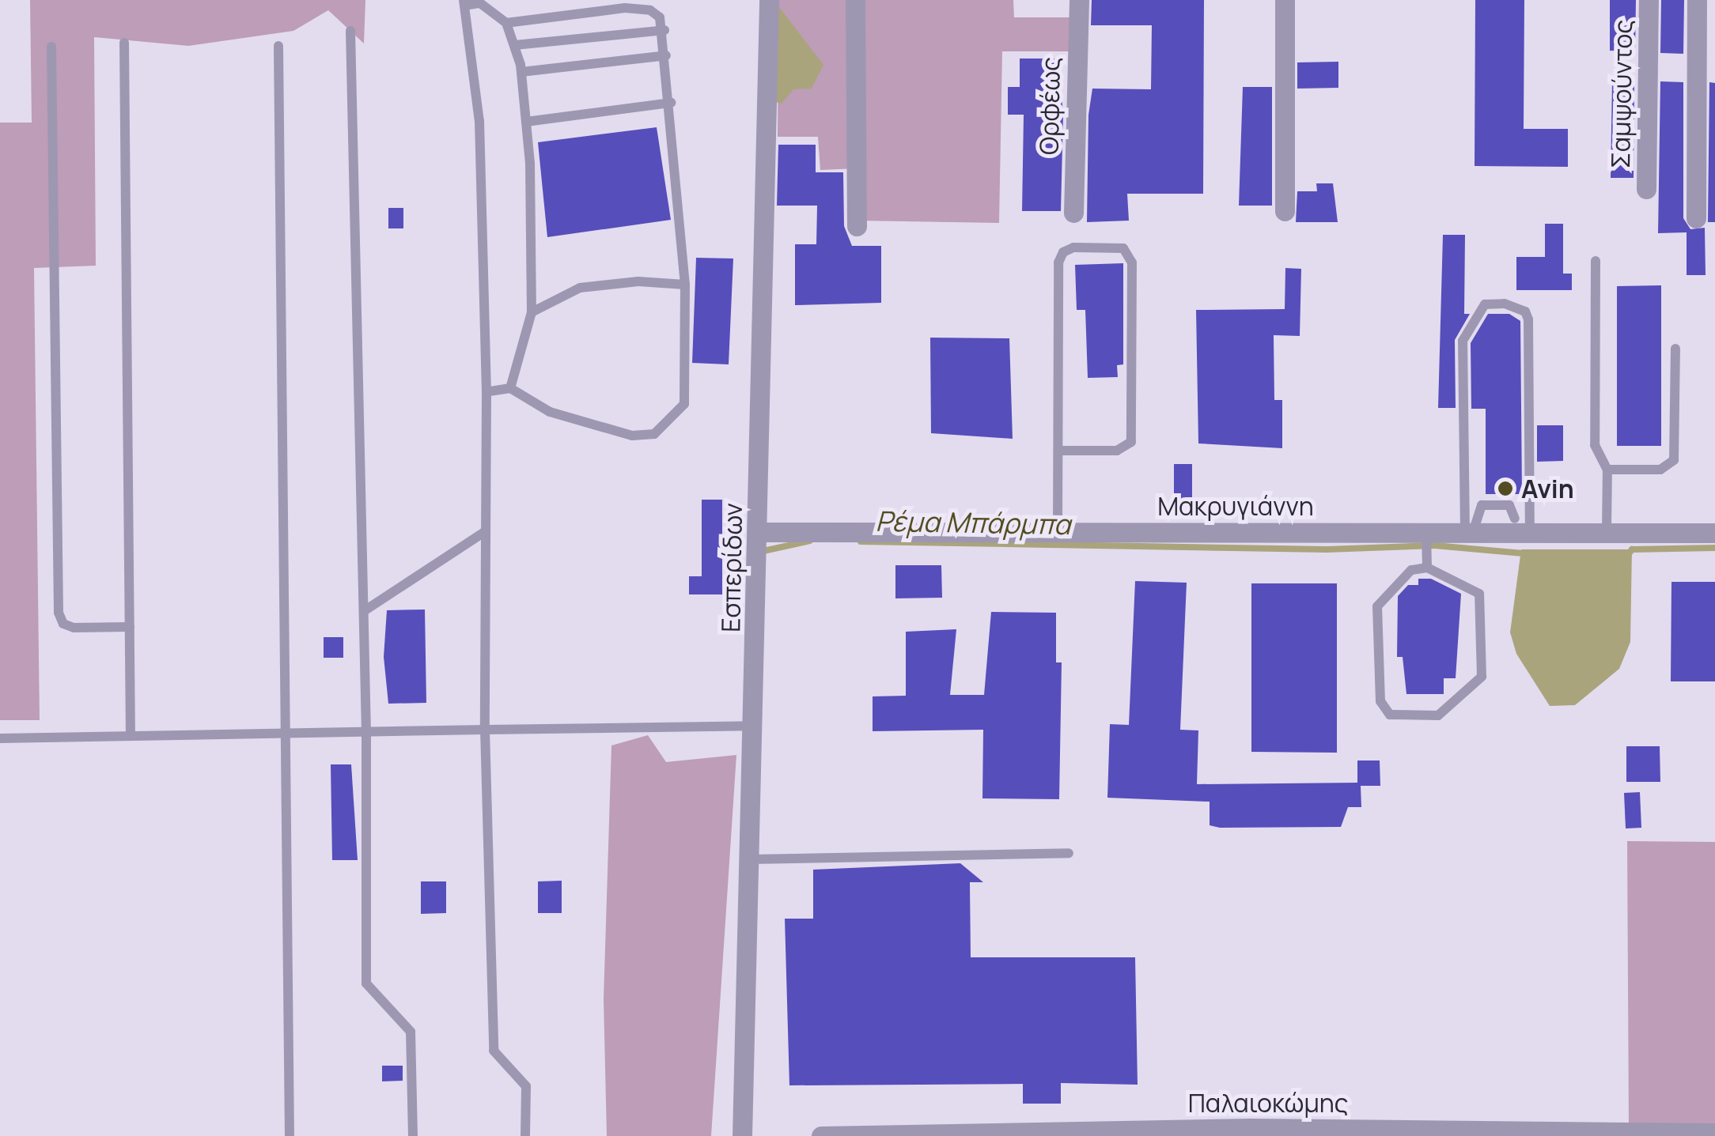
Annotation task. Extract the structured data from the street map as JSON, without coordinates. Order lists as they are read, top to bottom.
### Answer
{
  "streets": {
    "street": [
      "Σαμψούντος",
      "Ορφέως",
      "Μακρυγιάννη",
      "Εσπερίδων",
      "Παλαιοκώμης"
    ]
  },
  "crossings": [
    ["Μακρυγιάννη", "Εσπερίδων"]
  ],
  "water": ["Ρέμα Μπάρμπα"],
  "places": ["Avin"]
}
